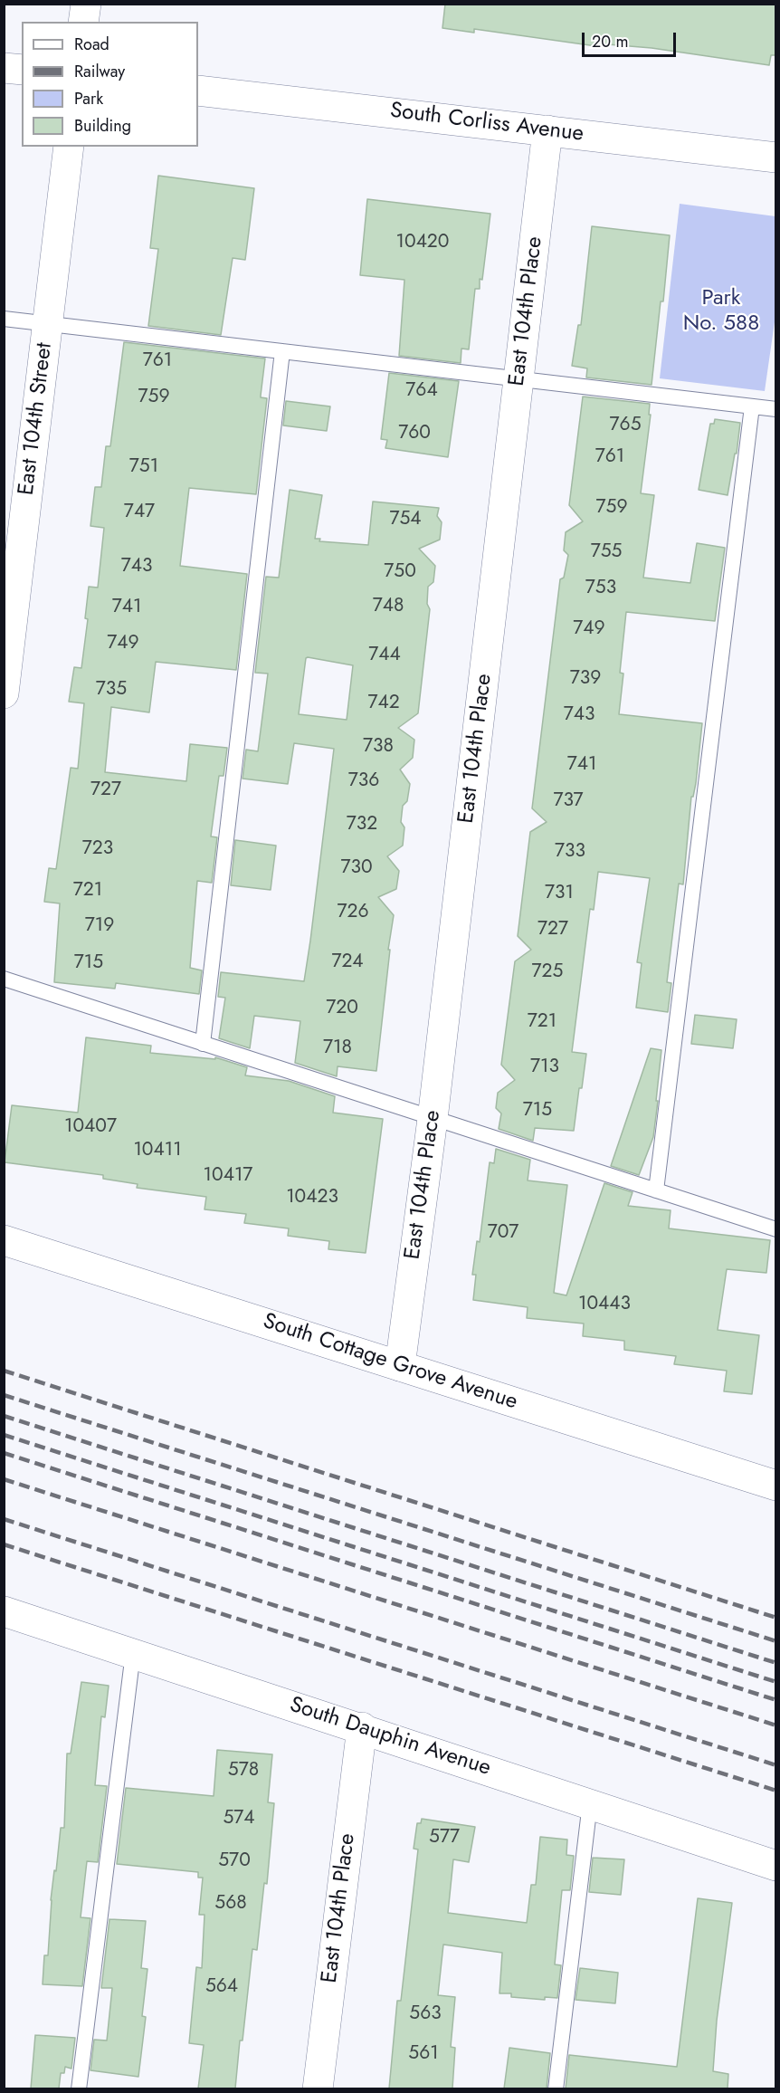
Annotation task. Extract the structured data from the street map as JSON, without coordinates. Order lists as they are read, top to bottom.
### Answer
{
  "streets": {
    "street": [
      "South Corliss Avenue",
      "East 104th Place",
      "East 104th Street",
      "South Cottage Grove Avenue",
      "South Dauphin Avenue"
    ]
  },
  "crossings": [
    ["South Corliss Avenue", "East 104th Place"],
    ["East 104th Place", "South Cottage Grove Avenue"],
    ["East 104th Place", "South Dauphin Avenue"]
  ],
  "parks": ["Park No. 588"],
  "house_numbers": [
    "10420",
    "761",
    "764",
    "759",
    "765",
    "760",
    "761",
    "751",
    "759",
    "747",
    "754",
    "755",
    "743",
    "750",
    "753",
    "748",
    "741",
    "749",
    "749",
    "744",
    "739",
    "735",
    "742",
    "743",
    "738",
    "741",
    "736",
    "727",
    "737",
    "732",
    "723",
    "733",
    "730",
    "721",
    "731",
    "726",
    "719",
    "727",
    "724",
    "715",
    "725",
    "720",
    "721",
    "718",
    "713",
    "715",
    "10407",
    "10411",
    "10417",
    "10423",
    "707",
    "10443",
    "578",
    "574",
    "577",
    "570",
    "568",
    "564",
    "563",
    "561"
  ],
  "legend": [
    "Road",
    "Railway",
    "Park",
    "Building"
  ],
  "scale_bar": "20 m"
}
